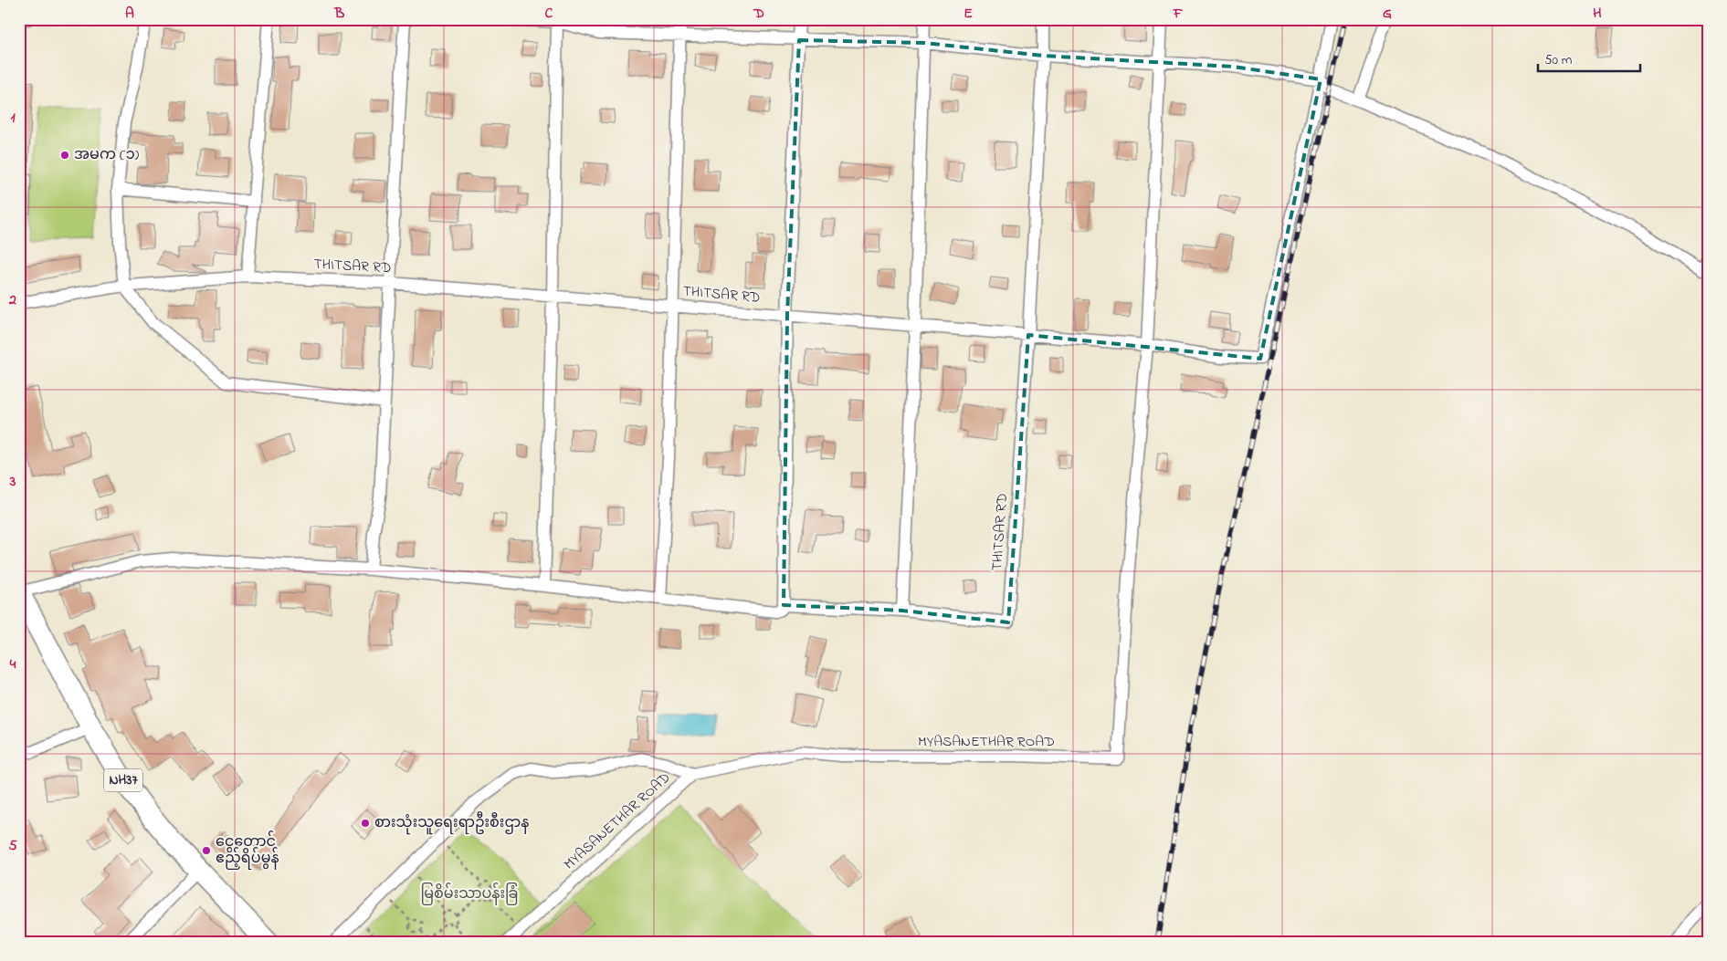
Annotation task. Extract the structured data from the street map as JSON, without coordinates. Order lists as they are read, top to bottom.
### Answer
{
  "streets": {
    "highway": ["NH37"],
    "street": ["THITSAR RD", "MYASANETHAR ROAD"]
  },
  "parks": ["မြစိမ်းသာပန်းခြံ"],
  "places": ["အမက (၁)", "စားသုံးသူရေးရာဦးစီးဌာန", "ငွေတောင် ဧည့်ရိပ်မွန်"],
  "scale_bar": "50 m",
  "grid": {
    "columns": [
      "A",
      "B",
      "C",
      "D",
      "E",
      "F",
      "G",
      "H"
    ],
    "rows": [
      "1",
      "2",
      "3",
      "4",
      "5"
    ]
  }
}
